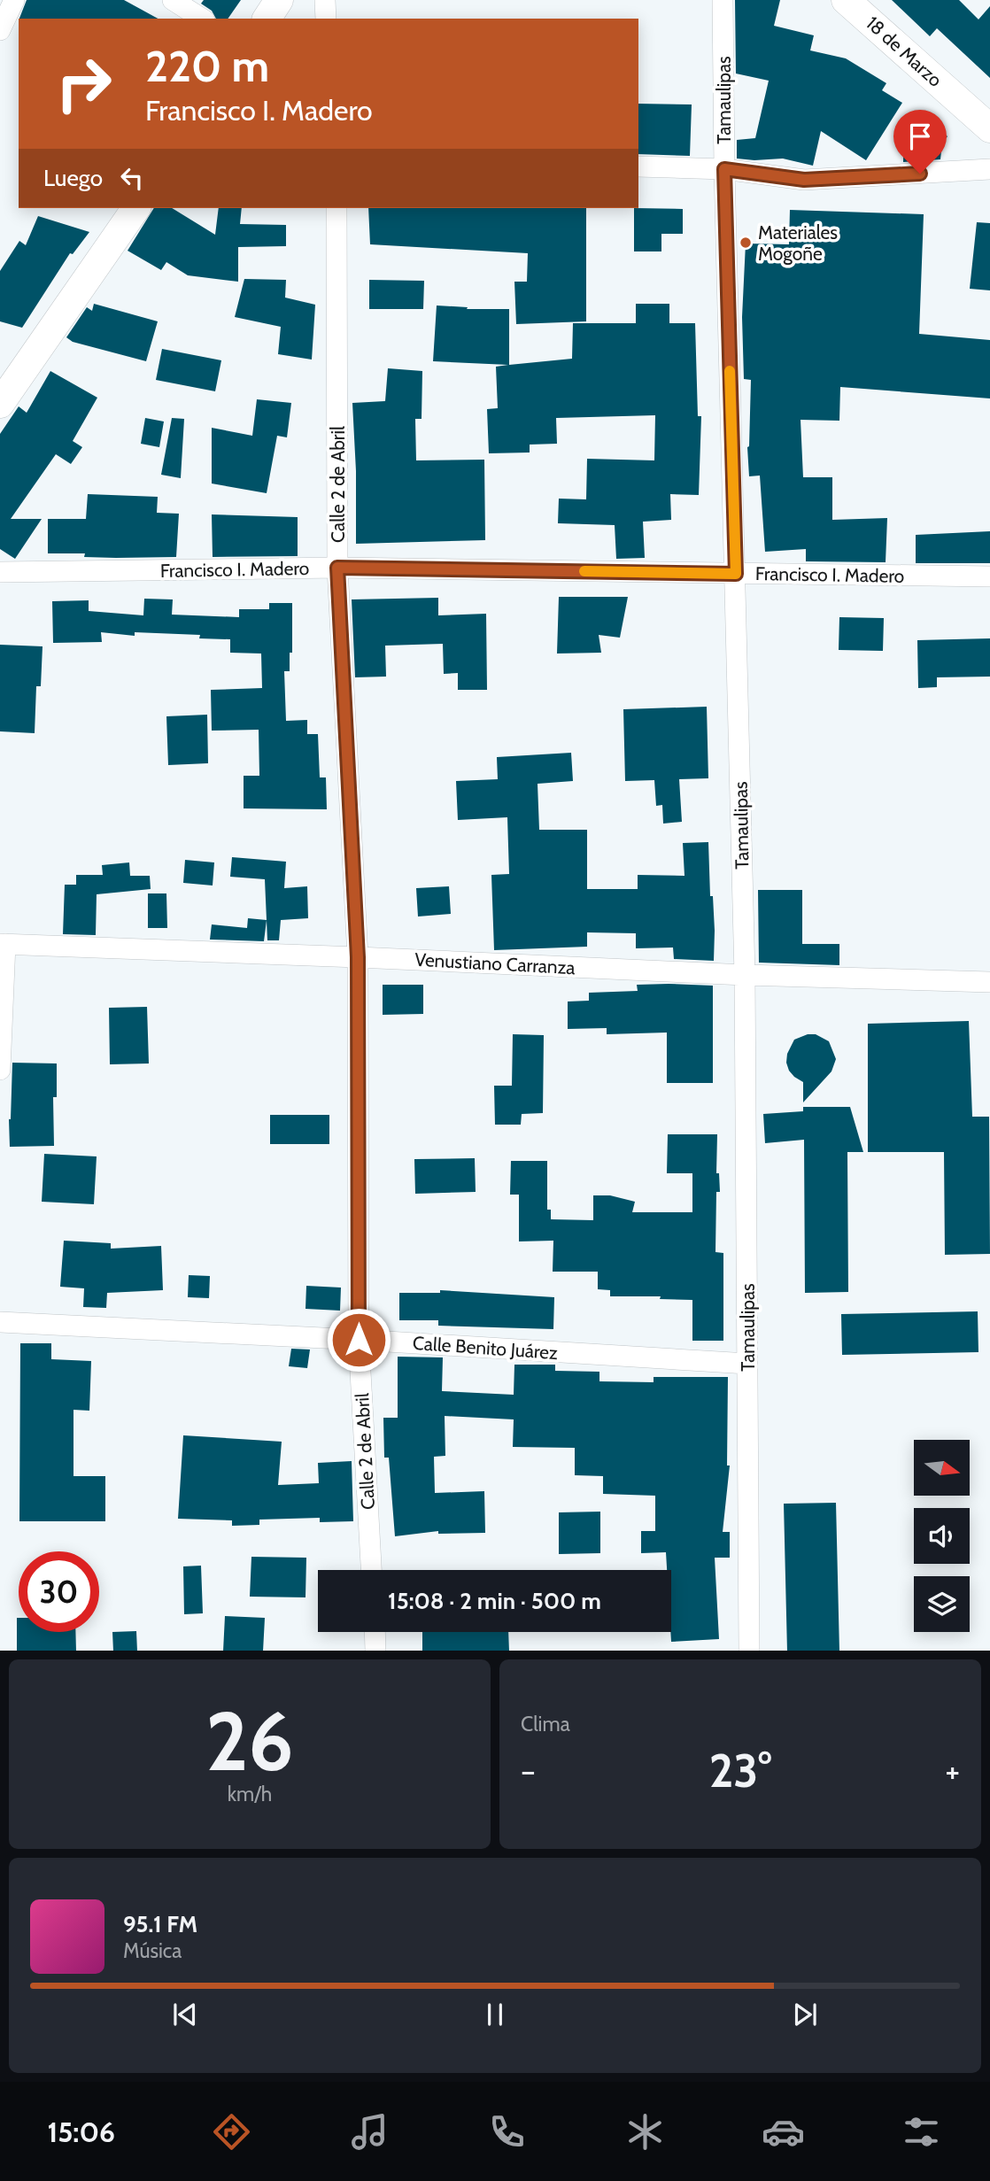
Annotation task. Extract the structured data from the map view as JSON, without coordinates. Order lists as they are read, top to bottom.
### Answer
{
  "streets": {
    "main road": ["18 de Marzo"],
    "street": [
      "Tamaulipas",
      "Calle 2 de Abril",
      "Francisco I. Madero",
      "Venustiano Carranza",
      "Calle Benito Juárez"
    ]
  },
  "crossings": [
    ["Tamaulipas", "Francisco I. Madero"],
    ["Tamaulipas", "Venustiano Carranza"],
    ["Tamaulipas", "Calle Benito Juárez"],
    ["Calle 2 de Abril", "Francisco I. Madero"],
    ["Calle 2 de Abril", "Venustiano Carranza"],
    ["Calle 2 de Abril", "Calle Benito Juárez"]
  ],
  "places": ["Materiales Mogoñe"],
  "north": "right",
  "page": {
    "turn": ["220 m", "Francisco I. Madero"],
    "then": "Luego",
    "limit": "30",
    "trip": "15:08 · 2 min · 500 m",
    "tile": [
      ["26", "km/h"],
      "Clima"
    ],
    "heat": ["−", "23°", "+"],
    "song": ["95.1 FM", "Música"],
    "tabs": "15:06"
  }
}
